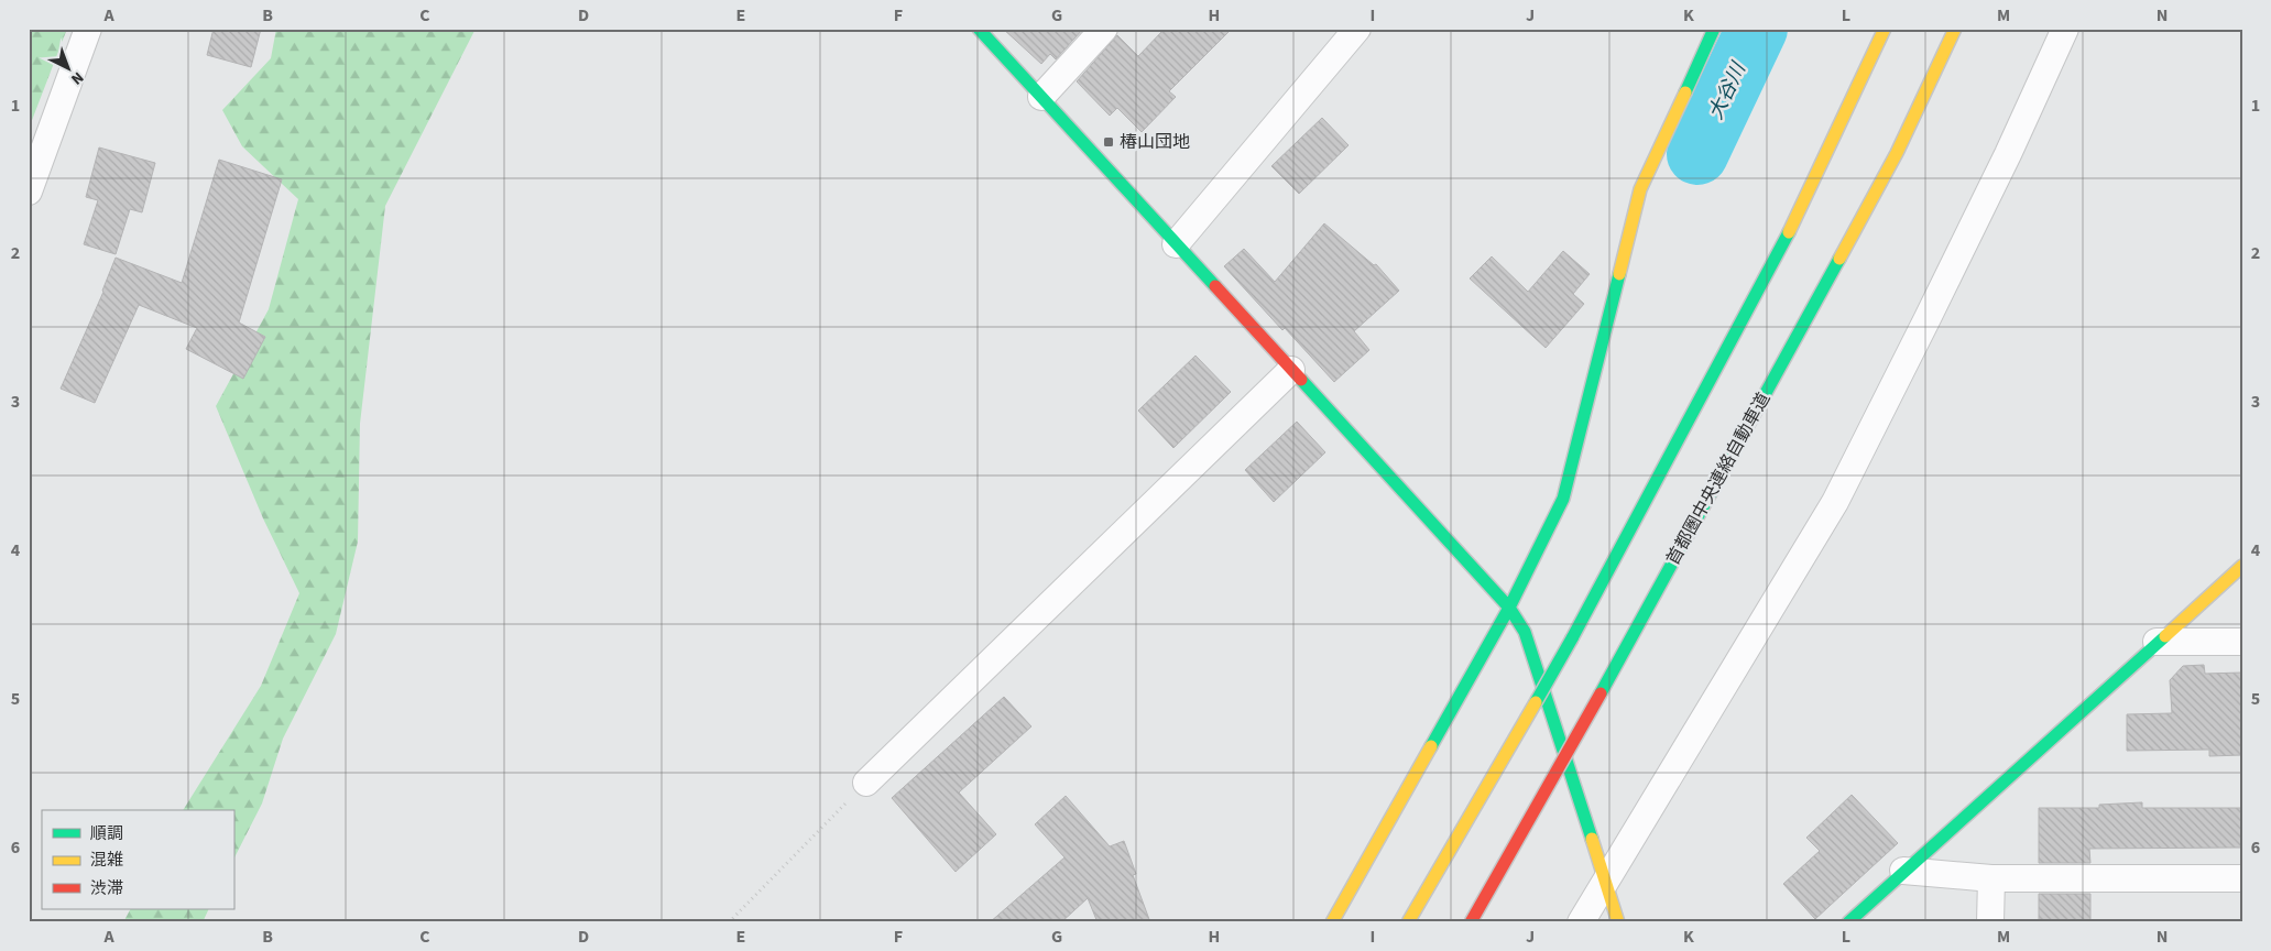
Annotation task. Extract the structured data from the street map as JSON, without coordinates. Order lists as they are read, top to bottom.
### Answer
{
  "streets": {
    "main road": ["首都圏中央連絡自動車道"]
  },
  "water": ["大谷川"],
  "places": {
    "transit": ["椿山団地"]
  },
  "legend": ["順調", "混雑", "渋滞"],
  "north": "bottom right",
  "grid": {
    "columns": [
      "A",
      "B",
      "C",
      "D",
      "E",
      "F",
      "G",
      "H",
      "I",
      "J",
      "K",
      "L",
      "M",
      "N"
    ],
    "rows": [
      "1",
      "2",
      "3",
      "4",
      "5",
      "6"
    ]
  }
}
